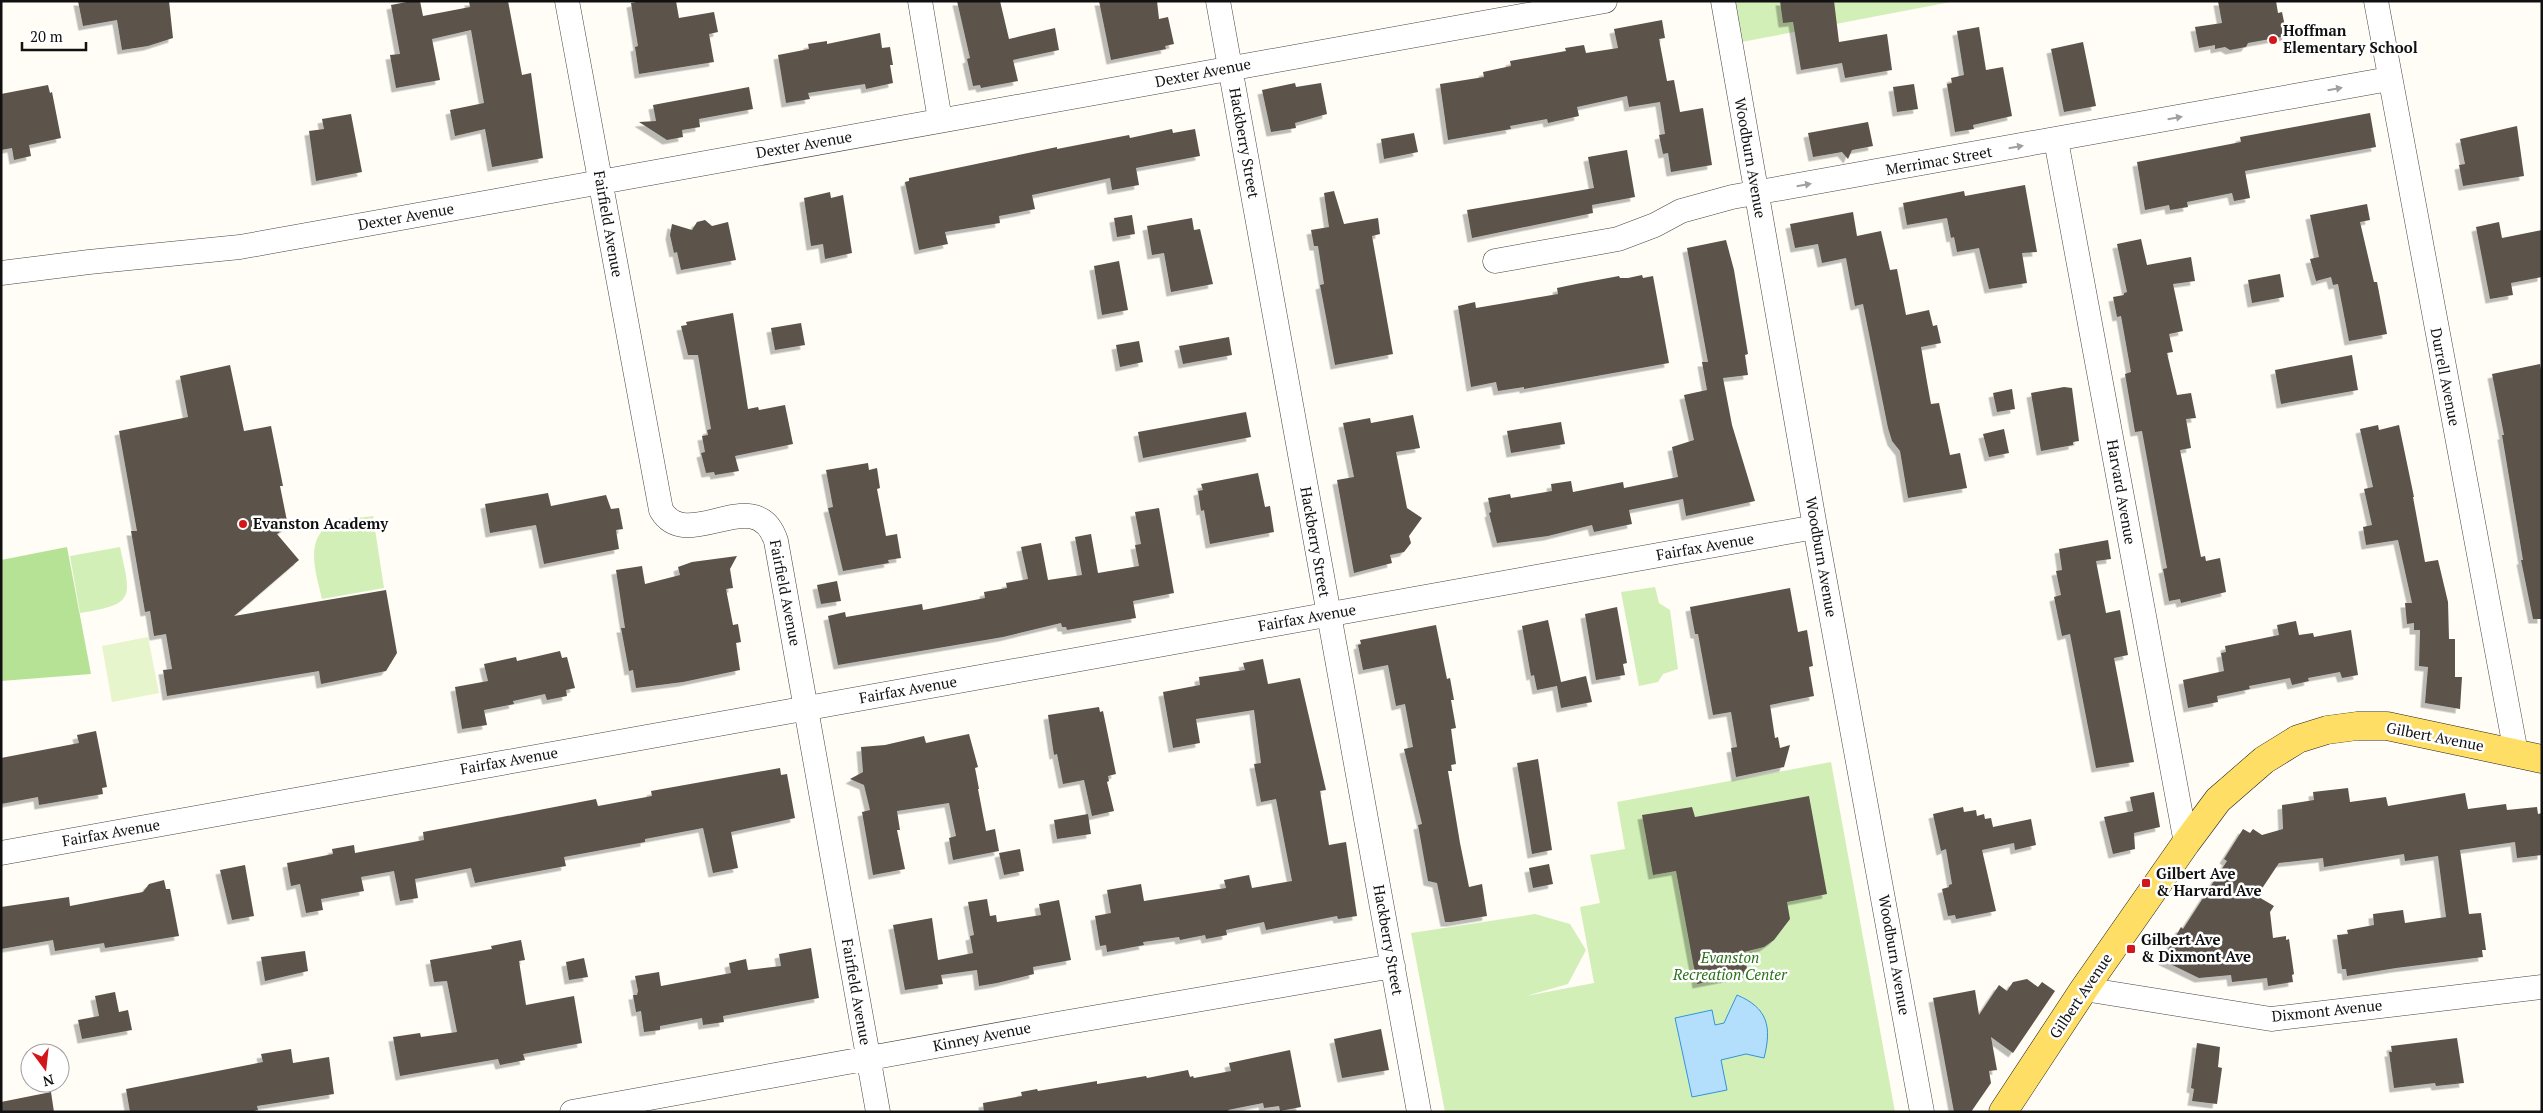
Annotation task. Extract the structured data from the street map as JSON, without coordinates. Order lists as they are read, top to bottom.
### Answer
{
  "streets": {
    "main road": ["Gilbert Avenue"],
    "street": [
      "Dexter Avenue",
      "Hackberry Street",
      "Woodburn Avenue",
      "Merrimac Street",
      "Fairfield Avenue",
      "Durrell Avenue",
      "Harvard Avenue",
      "Fairfax Avenue",
      "Dixmont Avenue",
      "Kinney Avenue"
    ]
  },
  "crossings": [
    ["Dexter Avenue", "Hackberry Street"],
    ["Dexter Avenue", "Fairfield Avenue"],
    ["Hackberry Street", "Fairfax Avenue"],
    ["Hackberry Street", "Kinney Avenue"],
    ["Woodburn Avenue", "Merrimac Street"],
    ["Woodburn Avenue", "Fairfax Avenue"],
    ["Merrimac Street", "Durrell Avenue"],
    ["Merrimac Street", "Harvard Avenue"],
    ["Fairfield Avenue", "Fairfax Avenue"],
    ["Fairfield Avenue", "Kinney Avenue"],
    ["Durrell Avenue", "Gilbert Avenue"],
    ["Harvard Avenue", "Gilbert Avenue"],
    ["Gilbert Avenue", "Dixmont Avenue"]
  ],
  "one_way": ["Merrimac Street"],
  "parks": ["Evanston Recreation Center"],
  "places": {
    "other": ["Hoffman Elementary School", "Evanston Academy"],
    "transit": ["Gilbert Ave & Harvard Ave", "Gilbert Ave & Dixmont Ave"]
  },
  "scale_bar": "20 m",
  "north": "bottom"
}
